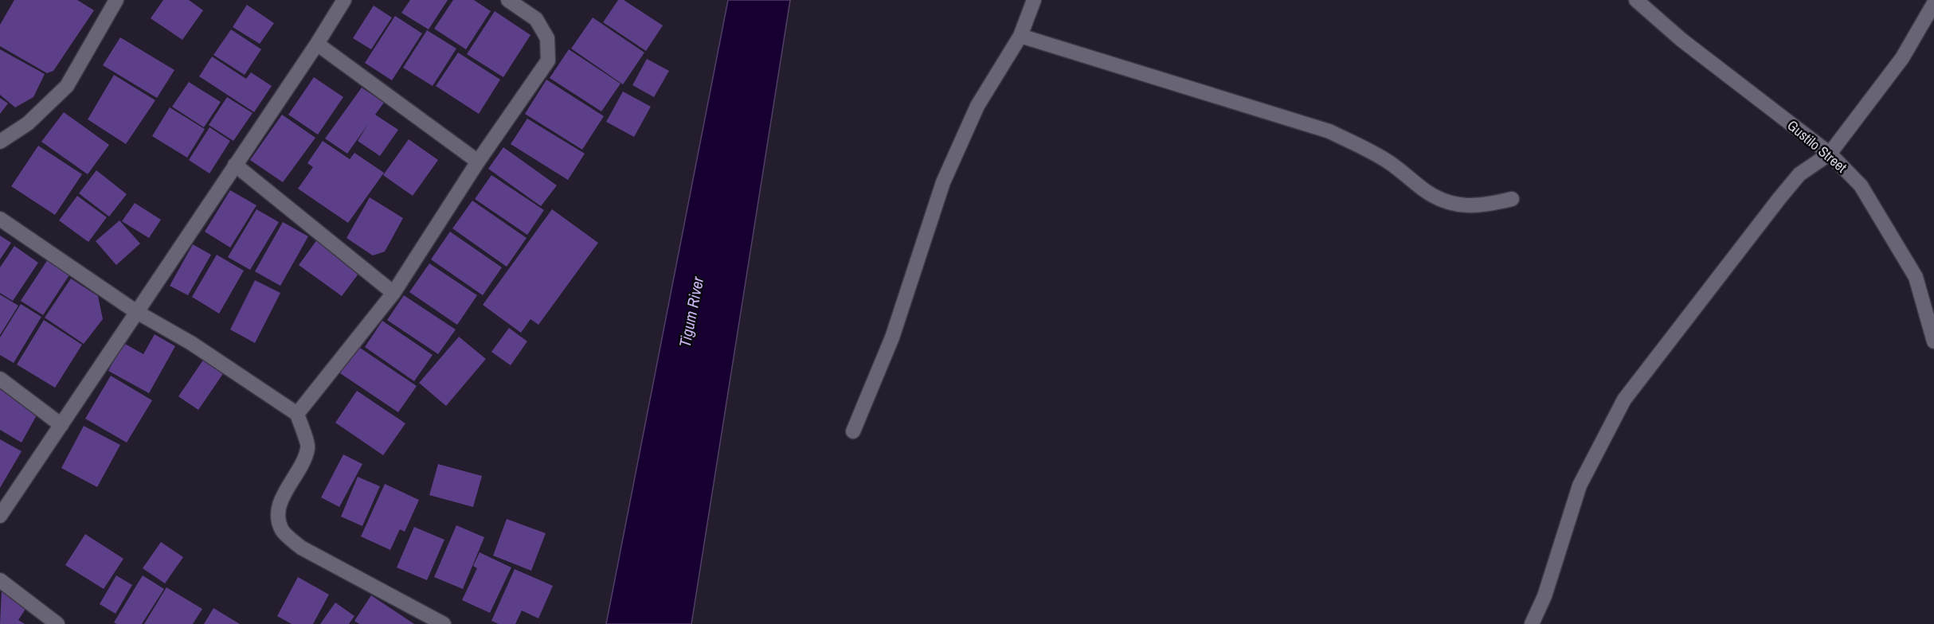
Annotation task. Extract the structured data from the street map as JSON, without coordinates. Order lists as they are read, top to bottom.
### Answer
{
  "streets": {
    "street": ["Gustilo Street"]
  },
  "water": ["Tigum River"]
}
